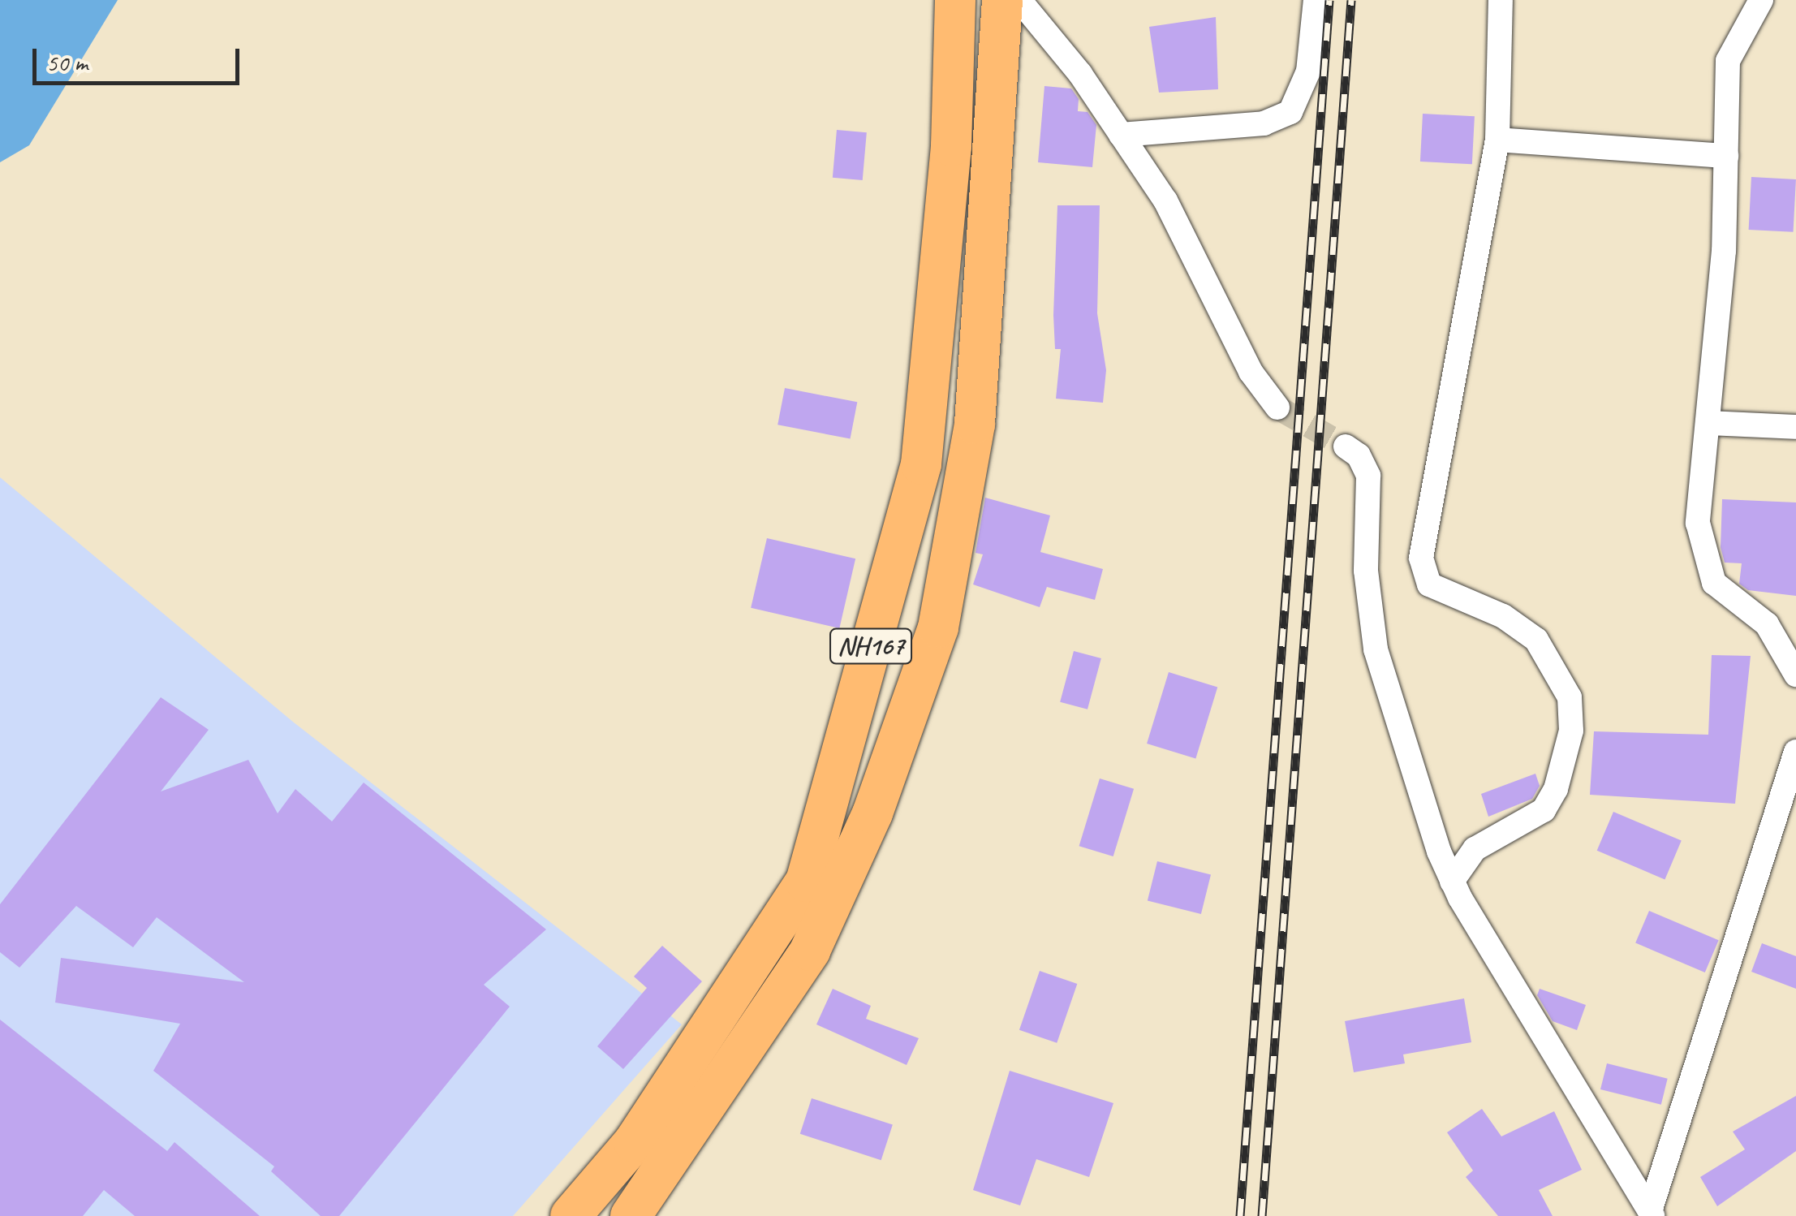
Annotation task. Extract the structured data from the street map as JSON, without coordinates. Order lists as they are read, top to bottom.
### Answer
{
  "streets": {
    "highway": ["NH167"]
  },
  "scale_bar": "50 m"
}
